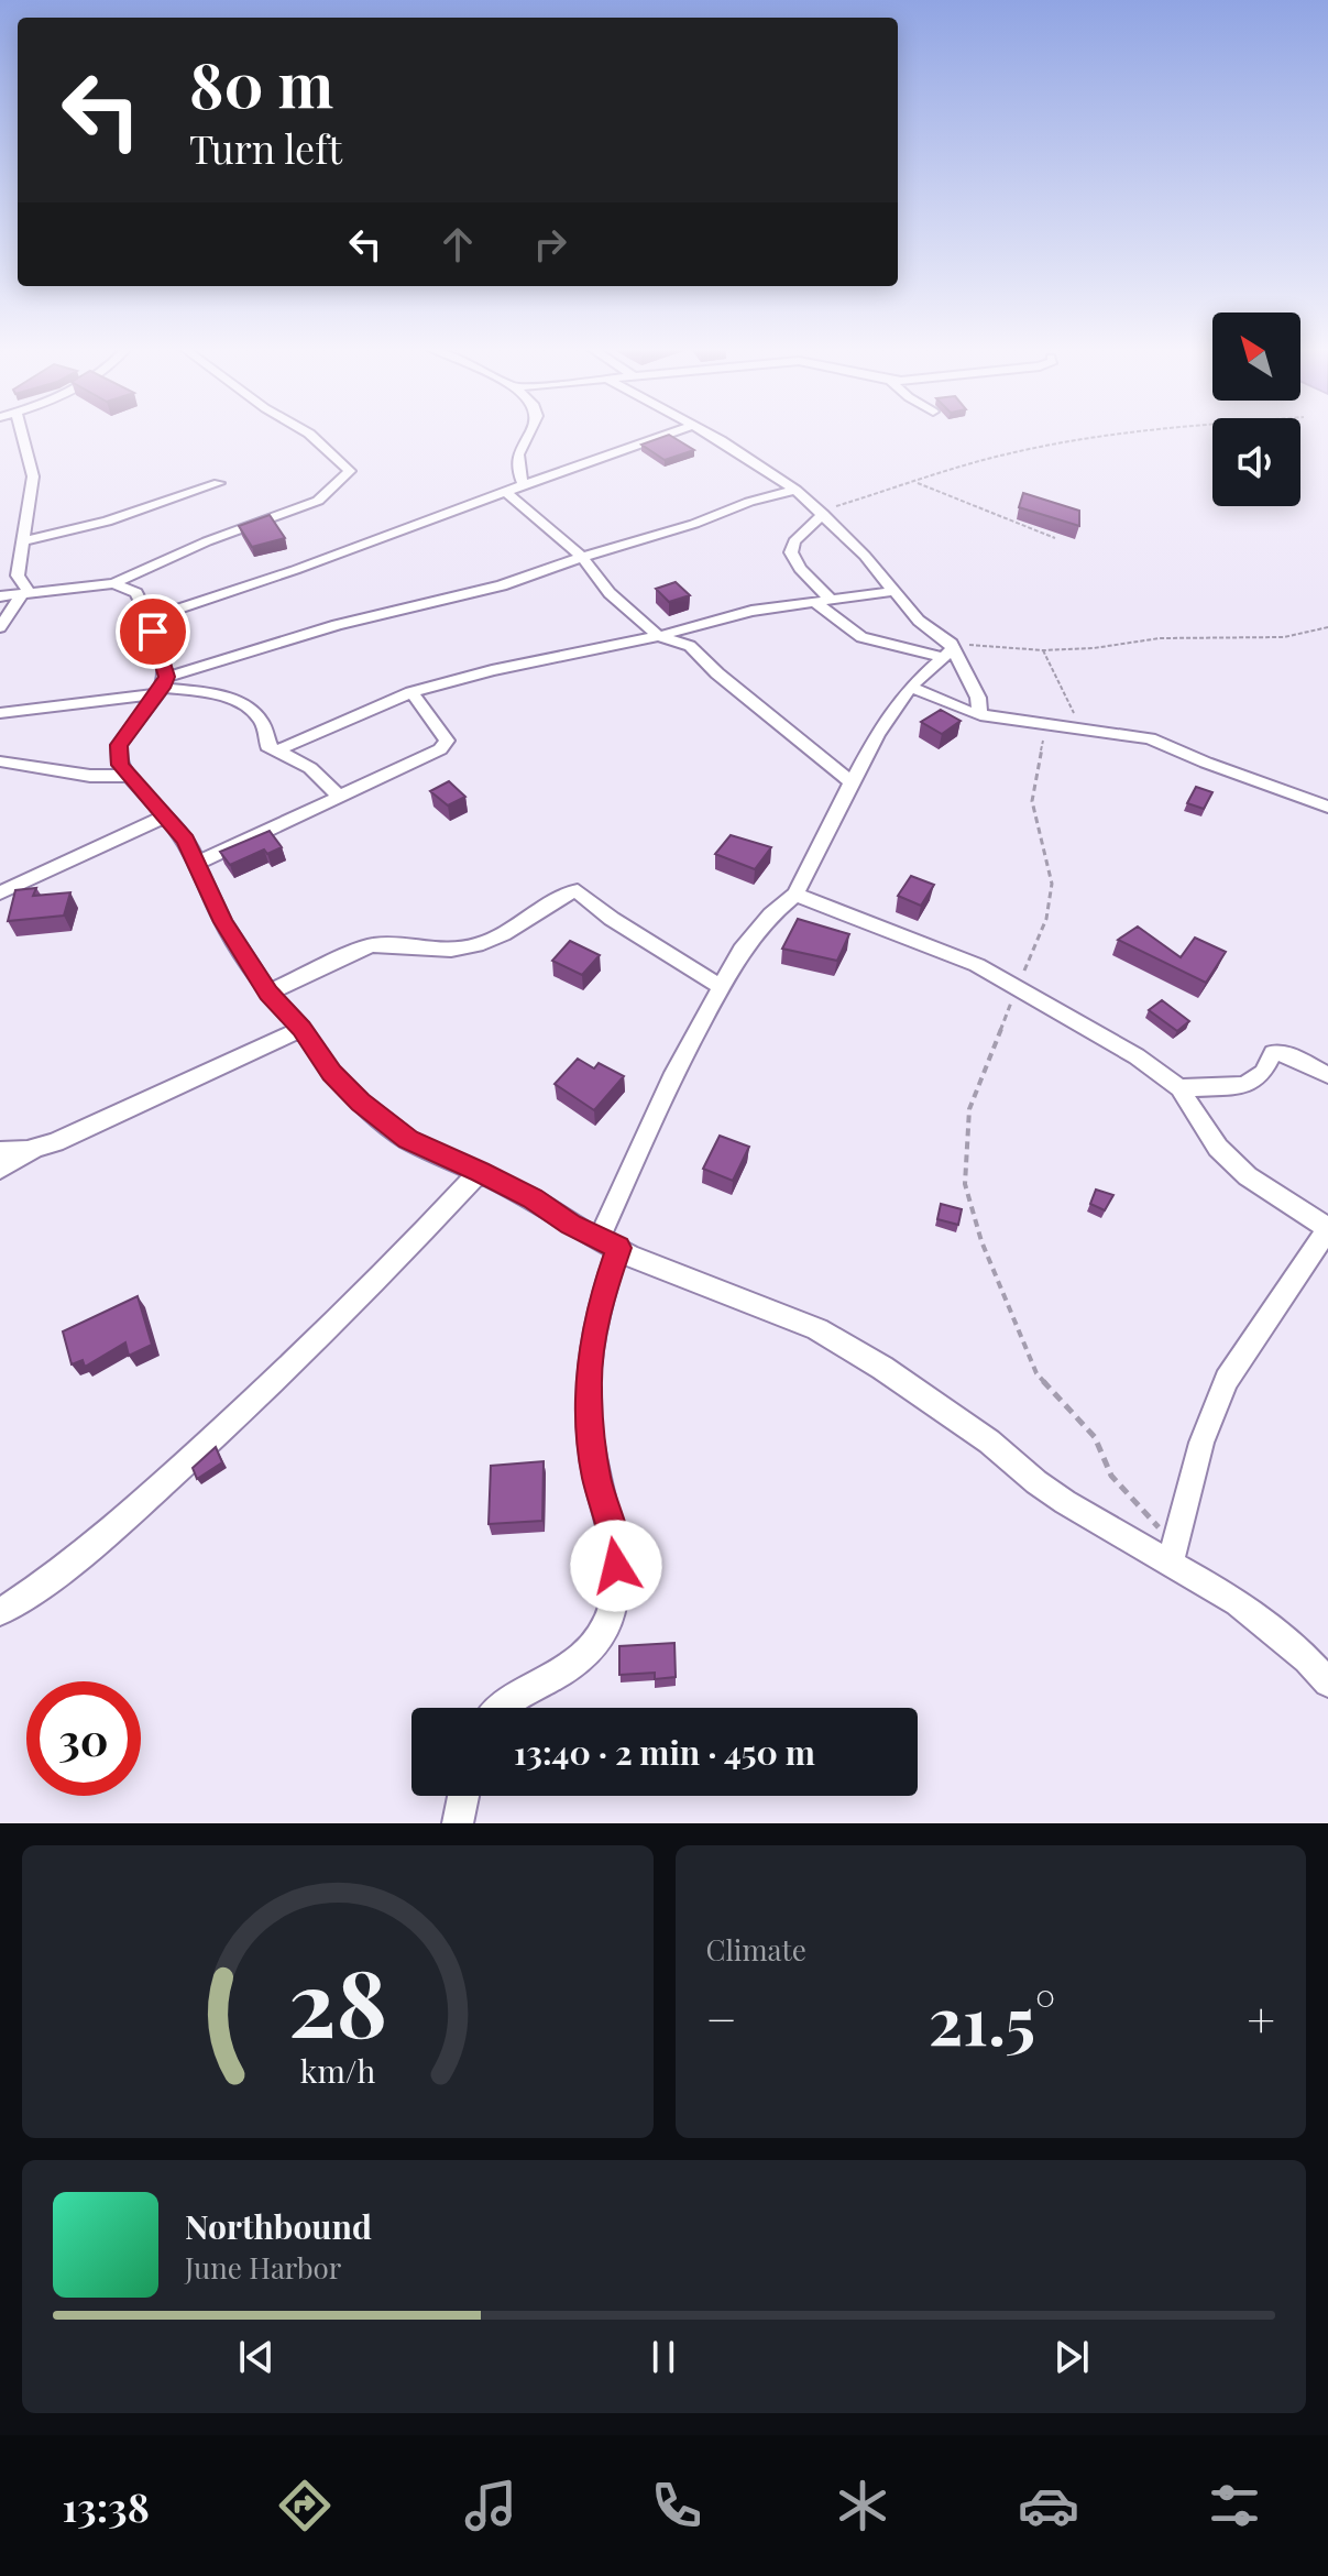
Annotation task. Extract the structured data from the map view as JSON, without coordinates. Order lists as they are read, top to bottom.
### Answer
{
  "north": "top left",
  "page": {
    "turn": ["80 m", "Turn left"],
    "limit": "30",
    "trip": "13:40 · 2 min · 450 m",
    "tile": "Climate",
    "heat": ["−", "21.5°", "+"],
    "song": ["Northbound", "June Harbor"],
    "tabs": "13:38",
    "gauge": ["28", "km/h"]
  }
}
